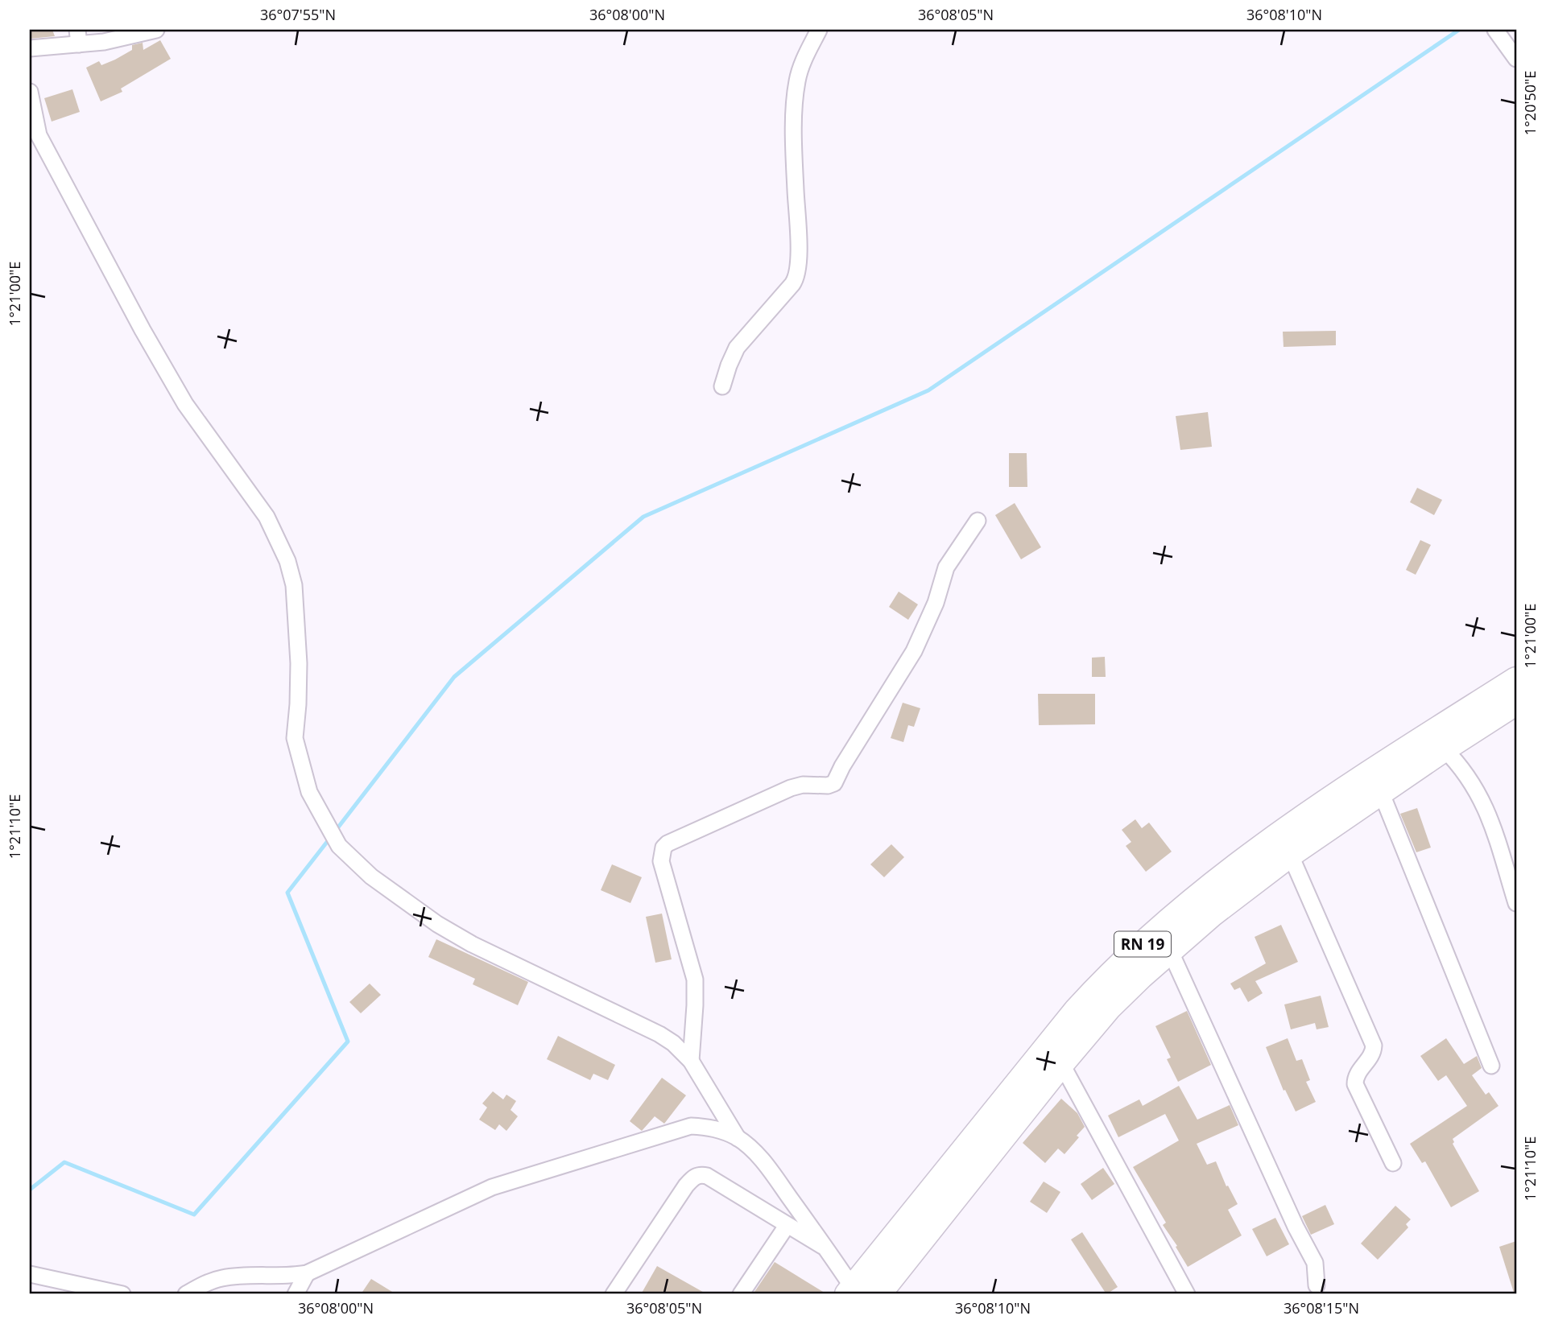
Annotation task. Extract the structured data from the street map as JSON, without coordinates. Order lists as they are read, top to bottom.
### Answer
{
  "streets": {
    "main road": ["RN 19"]
  },
  "coordinates": [
    "36°07'55\"N",
    "36°08'00\"N",
    "36°08'05\"N",
    "36°08'10\"N",
    "1°20'50\"E",
    "1°21'00\"E",
    "1°21'10\"E",
    "36°08'15\"N"
  ]
}
